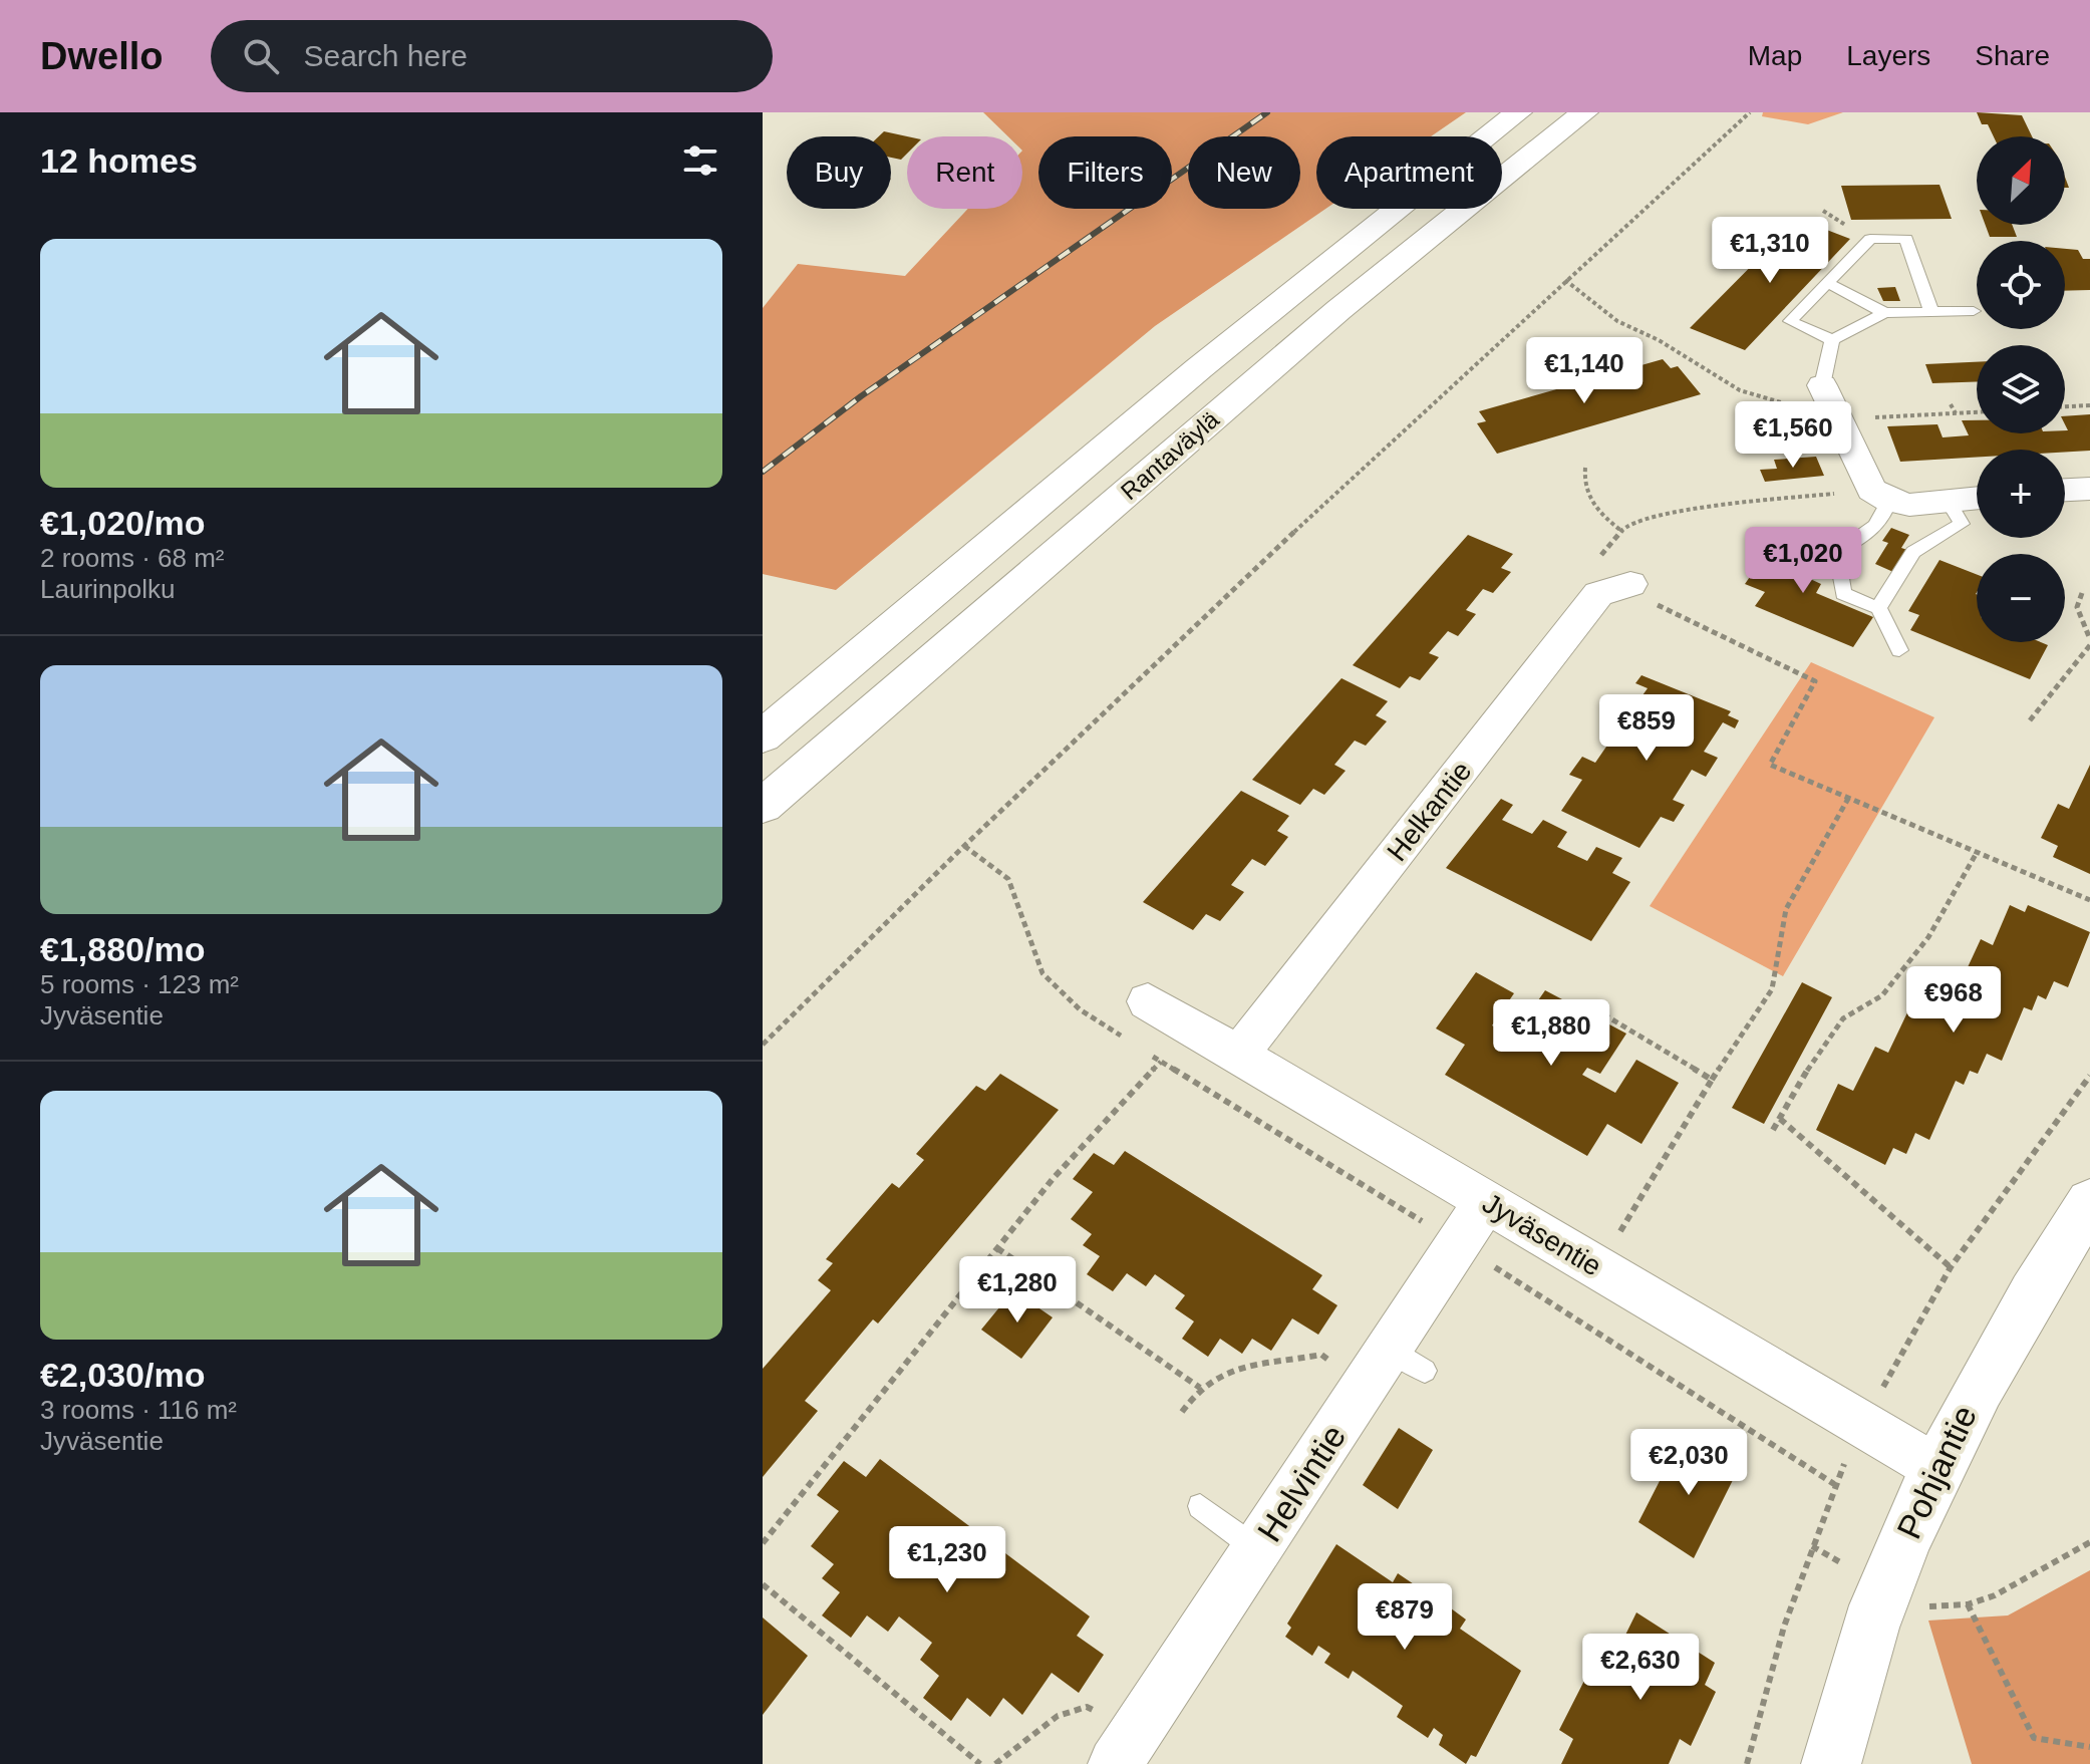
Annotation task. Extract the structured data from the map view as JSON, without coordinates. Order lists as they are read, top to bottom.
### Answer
{
  "streets": {
    "main road": ["Rantaväylä", "Pohjantie"],
    "street": ["Helkantie", "Jyväsentie", "Helvintie"]
  },
  "crossings": [
    ["Helkantie", "Jyväsentie"],
    ["Jyväsentie", "Pohjantie"],
    ["Jyväsentie", "Helvintie"]
  ],
  "north": "top right",
  "page": {
    "header": "Dwello",
    "search": "Search here",
    "nav": ["Map", "Layers", "Share"],
    "heading": "12 homes",
    "map_buttons": ["+", "−"],
    "chip": [
      "Buy",
      "Rent",
      "Filters",
      "New",
      "Apartment"
    ],
    "list": [
      {
        "name": "€1,020/mo",
        "note": "2 rooms · 68 m² · Laurinpolku"
      },
      {
        "name": "€1,880/mo",
        "note": "5 rooms · 123 m² · Jyväsentie"
      },
      {
        "name": "€2,030/mo",
        "note": "3 rooms · 116 m² · Jyväsentie"
      }
    ],
    "price": [
      "€1,310",
      "€1,140",
      "€1,560",
      "€1,020",
      "€859",
      "€968",
      "€1,880",
      "€1,280",
      "€2,030",
      "€1,230",
      "€879",
      "€2,630"
    ]
  }
}
